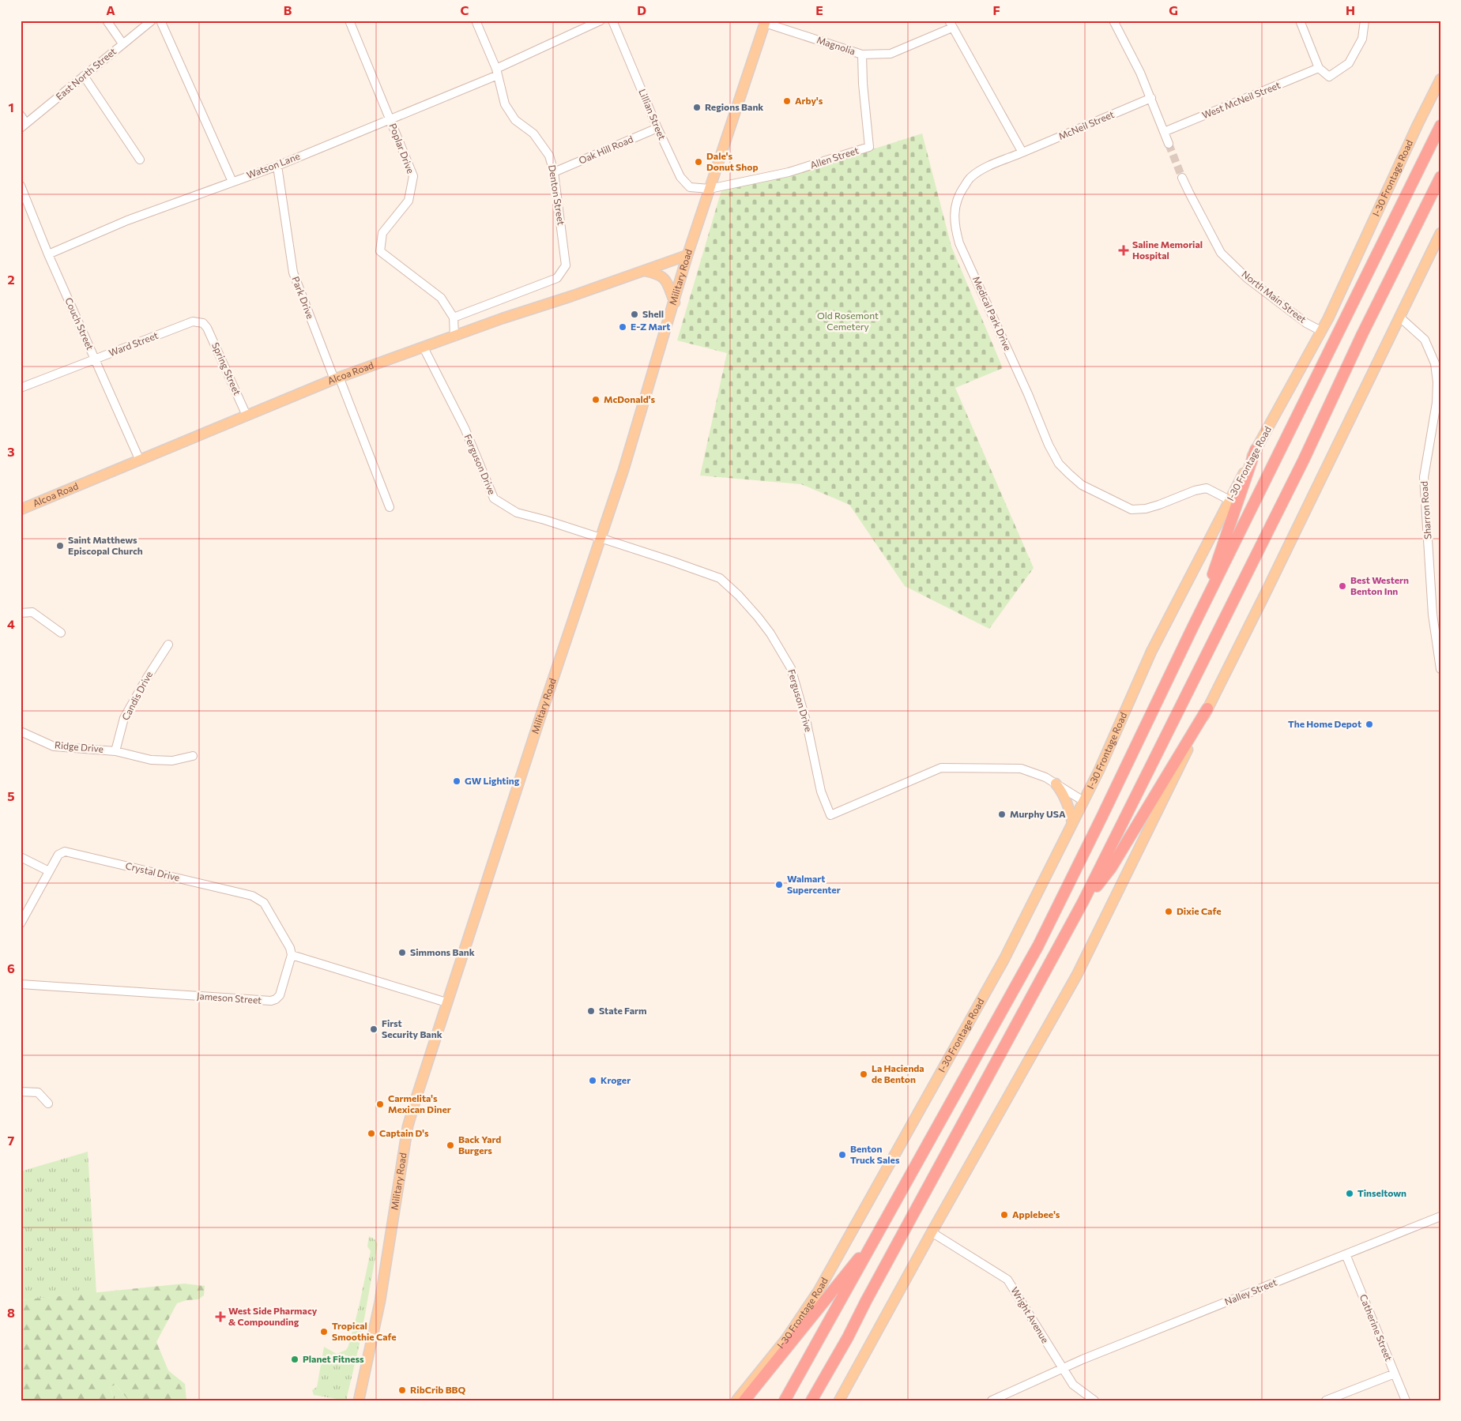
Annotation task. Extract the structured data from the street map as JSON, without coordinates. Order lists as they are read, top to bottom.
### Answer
{
  "streets": {
    "main road": ["I-30 Frontage Road", "Military Road", "Alcoa Road"],
    "street": [
      "Magnolia",
      "East North Street",
      "West McNeil Street",
      "Lillian Street",
      "McNeil Street",
      "Poplar Drive",
      "Oak Hill Road",
      "Allen Street",
      "Watson Lane",
      "Denton Street",
      "North Main Street",
      "Park Drive",
      "Medical Park Drive",
      "Couch Street",
      "Ward Street",
      "Spring Street",
      "Ferguson Drive",
      "Sharron Road",
      "Candis Drive",
      "Ridge Drive",
      "Crystal Drive",
      "Jameson Street",
      "Nalley Street",
      "Wright Avenue",
      "Catherine Street"
    ]
  },
  "crossings": [
    ["Magnolia", "Allen Street"],
    ["Magnolia", "Military Road"],
    ["Lillian Street", "Oak Hill Road"],
    ["Lillian Street", "Allen Street"],
    ["Lillian Street", "Military Road"],
    ["McNeil Street", "Medical Park Drive"],
    ["Poplar Drive", "Watson Lane"],
    ["Poplar Drive", "Denton Street"],
    ["Oak Hill Road", "Denton Street"],
    ["Allen Street", "Military Road"],
    ["Watson Lane", "Denton Street"],
    ["Watson Lane", "Park Drive"],
    ["Watson Lane", "Couch Street"],
    ["I-30 Frontage Road", "North Main Street"],
    ["I-30 Frontage Road", "Medical Park Drive"],
    ["I-30 Frontage Road", "Ferguson Drive"],
    ["Military Road", "Alcoa Road"],
    ["Military Road", "Ferguson Drive"],
    ["Park Drive", "Alcoa Road"],
    ["Couch Street", "Ward Street"],
    ["Couch Street", "Alcoa Road"],
    ["Ward Street", "Spring Street"],
    ["Spring Street", "Alcoa Road"],
    ["Alcoa Road", "Ferguson Drive"],
    ["Candis Drive", "Ridge Drive"],
    ["Crystal Drive", "Jameson Street"],
    ["Nalley Street", "Wright Avenue"],
    ["Nalley Street", "Catherine Street"]
  ],
  "parks": ["Old Rosemont Cemetery"],
  "places": {
    "other": [
      "Arby's",
      "Regions Bank",
      "Dale's Donut Shop",
      "Shell",
      "E-Z Mart",
      "McDonald's",
      "Saint Matthews Episcopal Church",
      "Best Western Benton Inn",
      "The Home Depot",
      "GW Lighting",
      "Murphy USA",
      "Walmart Supercenter",
      "Dixie Cafe",
      "Simmons Bank",
      "State Farm",
      "First Security Bank",
      "La Hacienda de Benton",
      "Kroger",
      "Carmelita's Mexican Diner",
      "Captain D's",
      "Back Yard Burgers",
      "Benton Truck Sales",
      "Tinseltown",
      "Applebee's",
      "Tropical Smoothie Cafe",
      "Planet Fitness",
      "RibCrib BBQ"
    ],
    "health": ["Saline Memorial Hospital", "West Side Pharmacy & Compounding"]
  },
  "grid": {
    "columns": [
      "A",
      "B",
      "C",
      "D",
      "E",
      "F",
      "G",
      "H"
    ],
    "rows": [
      "1",
      "2",
      "3",
      "4",
      "5",
      "6",
      "7",
      "8"
    ]
  }
}
